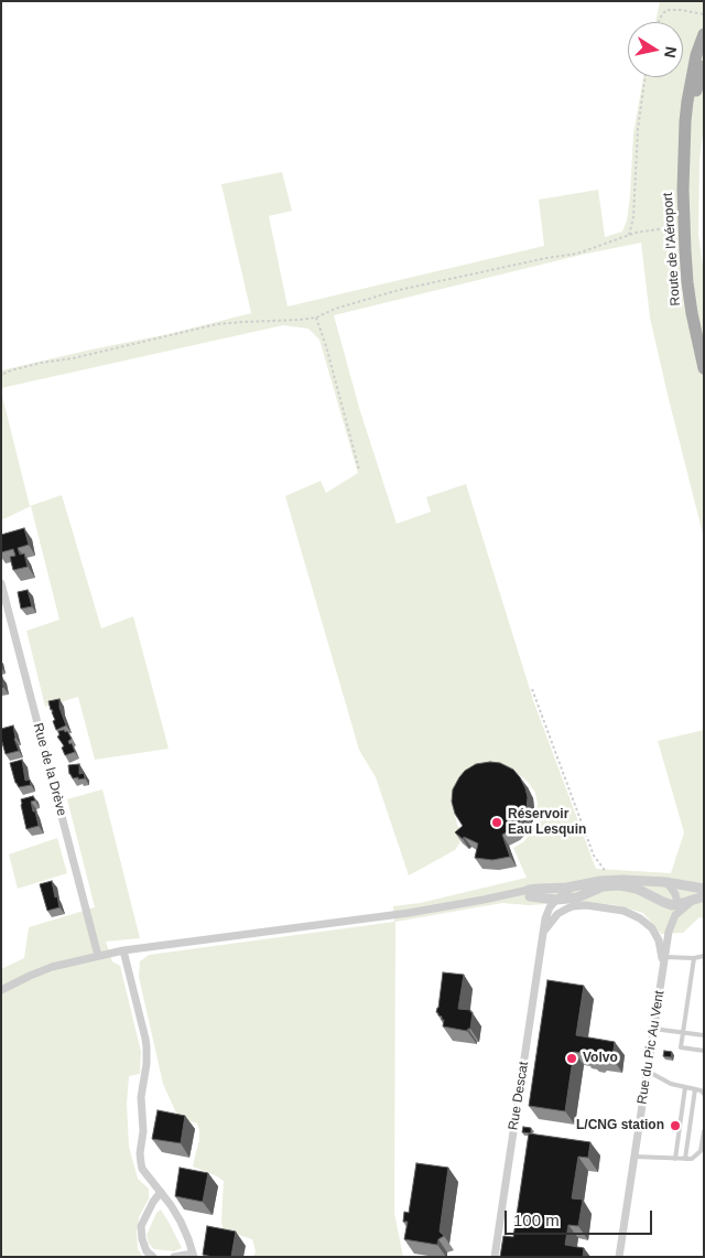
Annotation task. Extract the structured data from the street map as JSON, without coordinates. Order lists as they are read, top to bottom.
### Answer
{
  "streets": {
    "main road": ["Route de l'Aéroport"],
    "street": ["Rue de la Drève", "Rue du Pic Au Vent", "Rue Descat"]
  },
  "crossings": [
    ["Rue du Pic Au Vent", "Rue Descat"]
  ],
  "places": ["Réservoir Eau Lesquin", "Volvo", "L/CNG station"],
  "scale_bar": "100 m",
  "north": "right"
}
